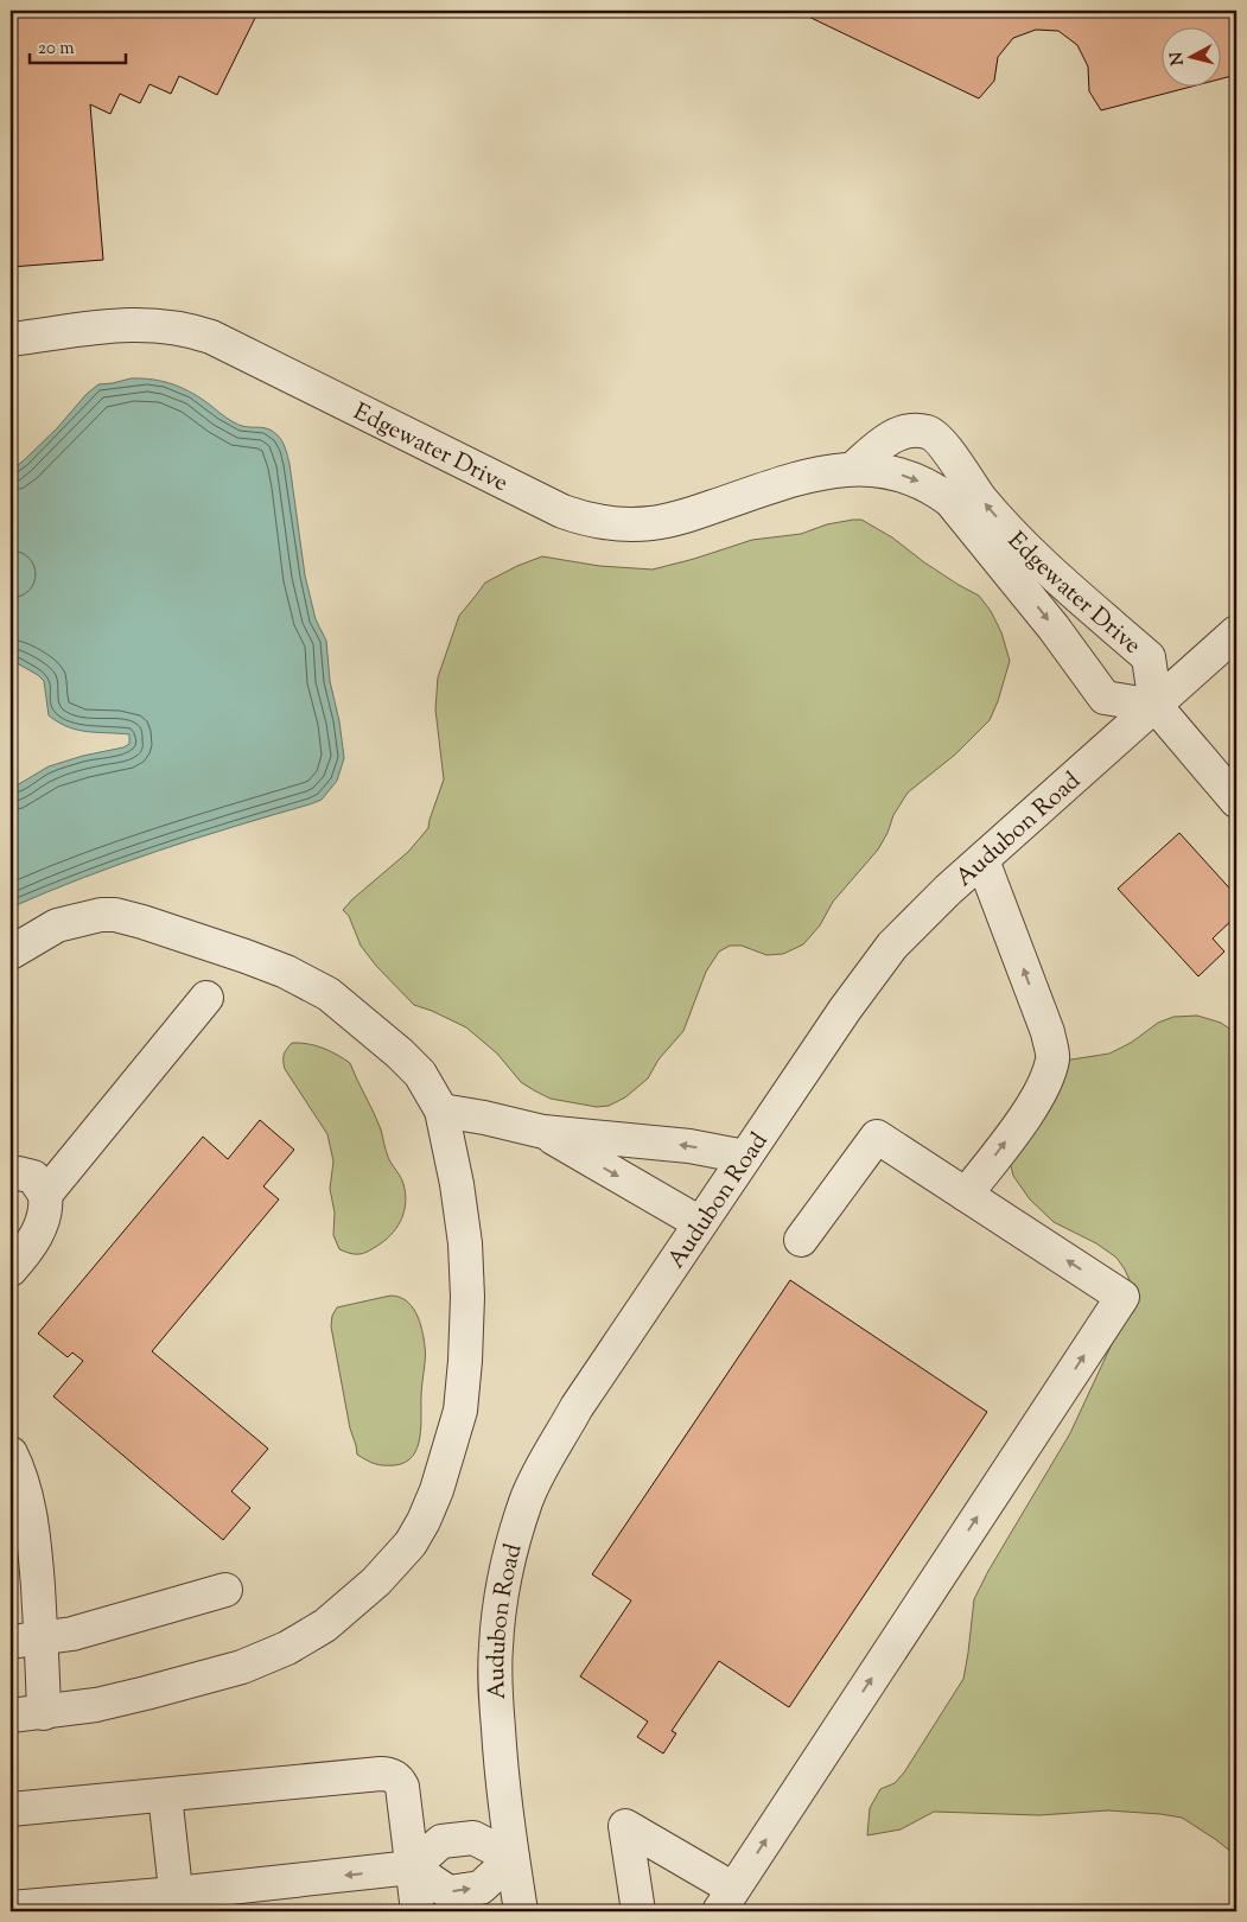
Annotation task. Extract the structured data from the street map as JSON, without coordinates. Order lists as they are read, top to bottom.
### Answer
{
  "streets": {
    "street": ["Edgewater Drive", "Audubon Road"]
  },
  "crossings": [
    ["Edgewater Drive", "Audubon Road"]
  ],
  "scale_bar": "20 m",
  "north": "left"
}
